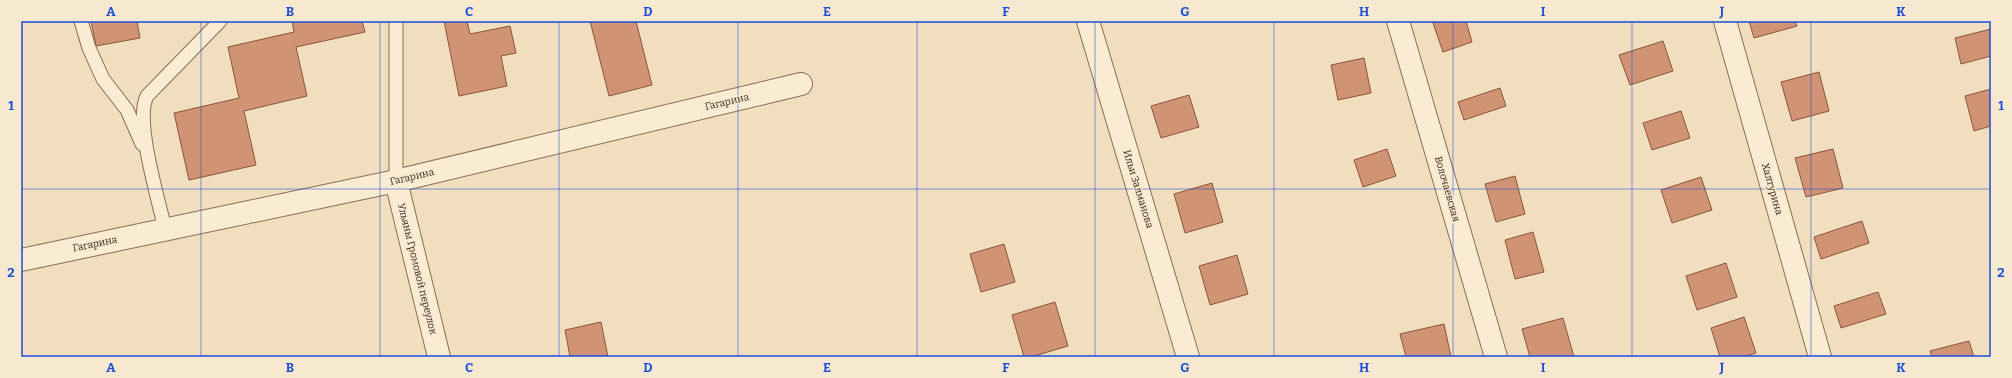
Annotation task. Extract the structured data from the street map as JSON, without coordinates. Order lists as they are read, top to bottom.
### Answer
{
  "streets": {
    "street": [
      "Гагарина",
      "Ильи Залманова",
      "Волочаевская",
      "Халтурина",
      "Ульяны Громовой переулок"
    ]
  },
  "crossings": [
    ["Гагарина", "Ульяны Громовой переулок"]
  ],
  "grid": {
    "columns": [
      "A",
      "B",
      "C",
      "D",
      "E",
      "F",
      "G",
      "H",
      "I",
      "J",
      "K"
    ],
    "rows": ["1", "2"]
  }
}
